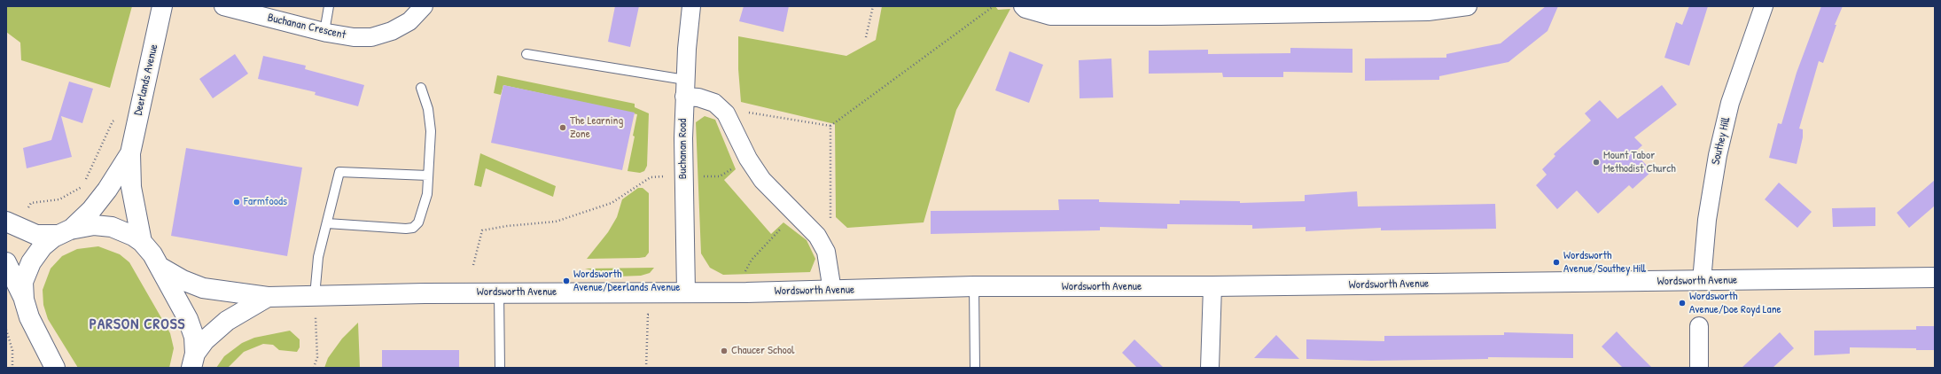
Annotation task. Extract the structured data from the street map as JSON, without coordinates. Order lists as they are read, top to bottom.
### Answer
{
  "streets": {
    "street": [
      "Buchanan Crescent",
      "Deerlands Avenue",
      "Southey Hill",
      "Buchanan Road",
      "Wordsworth Avenue"
    ]
  },
  "crossings": [
    ["Southey Hill", "Wordsworth Avenue"],
    ["Buchanan Road", "Wordsworth Avenue"]
  ],
  "districts": ["PARSON CROSS"],
  "places": [
    "The Learning Zone",
    "Mount Tabor Methodist Church",
    "Farmfoods",
    "Wordsworth Avenue/Southey Hill",
    "Wordsworth Avenue/Deerlands Avenue",
    "Wordsworth Avenue/Doe Royd Lane",
    "Chaucer School"
  ]
}
